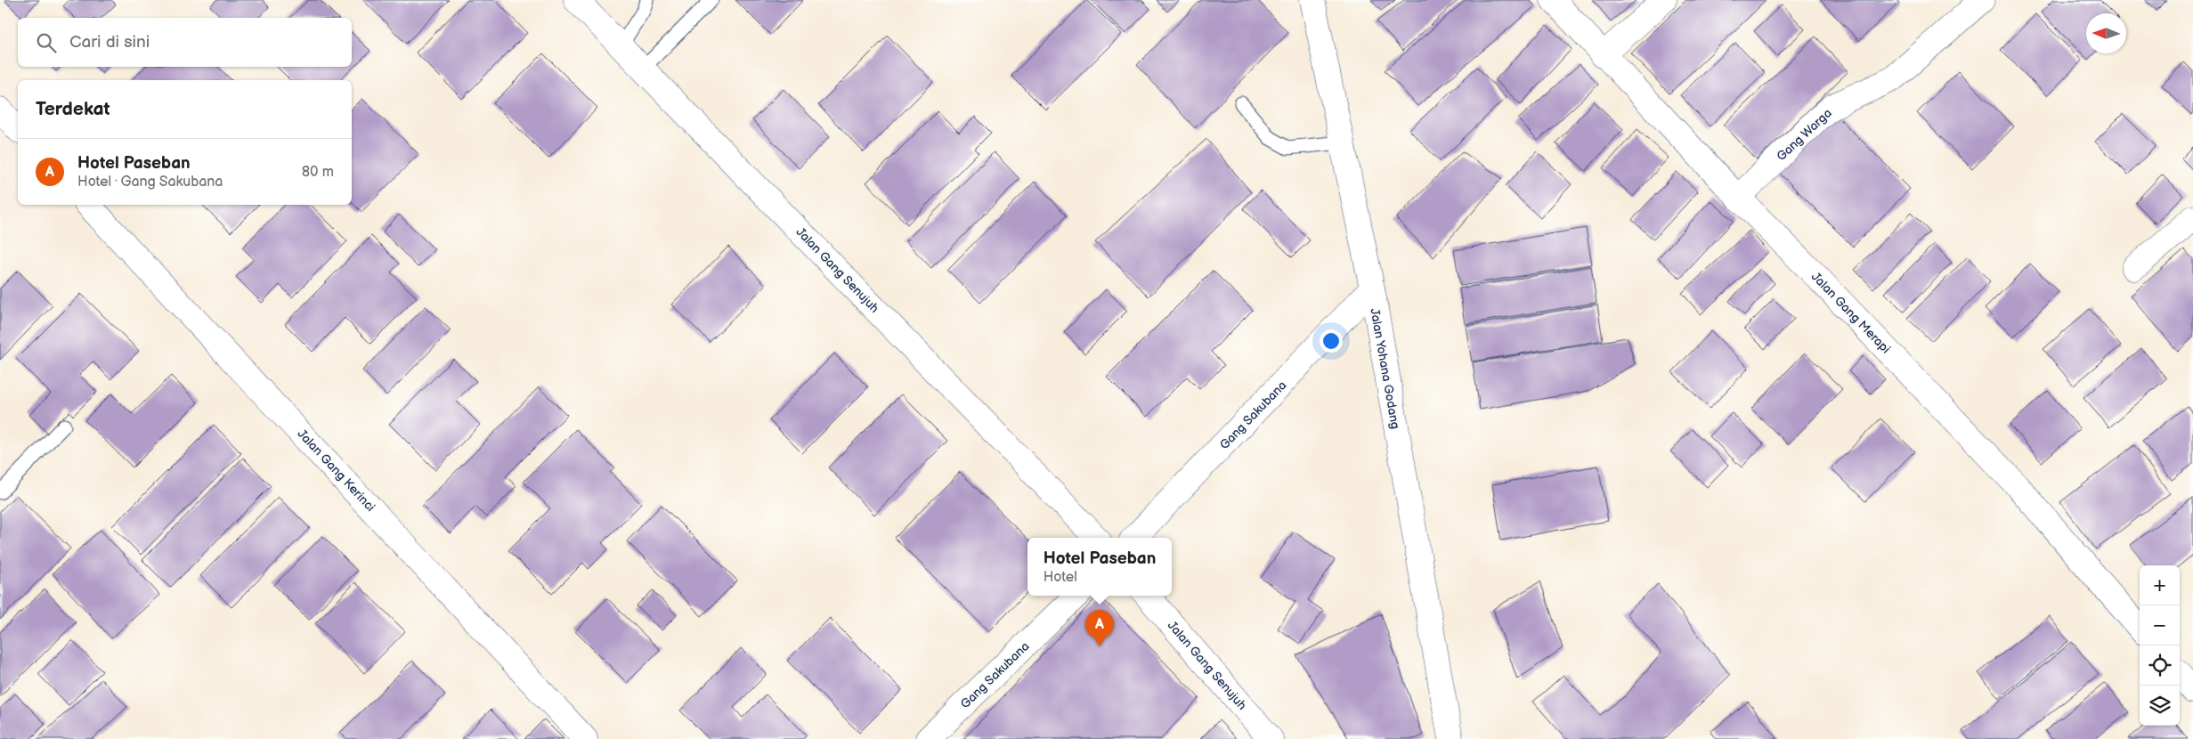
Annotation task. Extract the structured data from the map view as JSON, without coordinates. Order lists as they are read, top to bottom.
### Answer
{
  "streets": {
    "street": [
      "Gang Warga",
      "Jalan Gang Senujuh",
      "Jalan Gang Merapi",
      "Jalan Yohana Godang",
      "Gang Sakubana",
      "Jalan Gang Kerinci"
    ]
  },
  "crossings": [
    ["Gang Warga", "Jalan Gang Merapi"],
    ["Jalan Yohana Godang", "Gang Sakubana"]
  ],
  "north": "left",
  "page": {
    "search": "Cari di sini",
    "heading": "Terdekat",
    "list": [
      {
        "mark": "A",
        "name": "Hotel Paseban",
        "note": "Hotel · Gang Sakubana",
        "value": "80 m"
      }
    ],
    "popup": ["Hotel Paseban", "Hotel"],
    "map_buttons": ["+", "−"],
    "pins": "A"
  }
}
